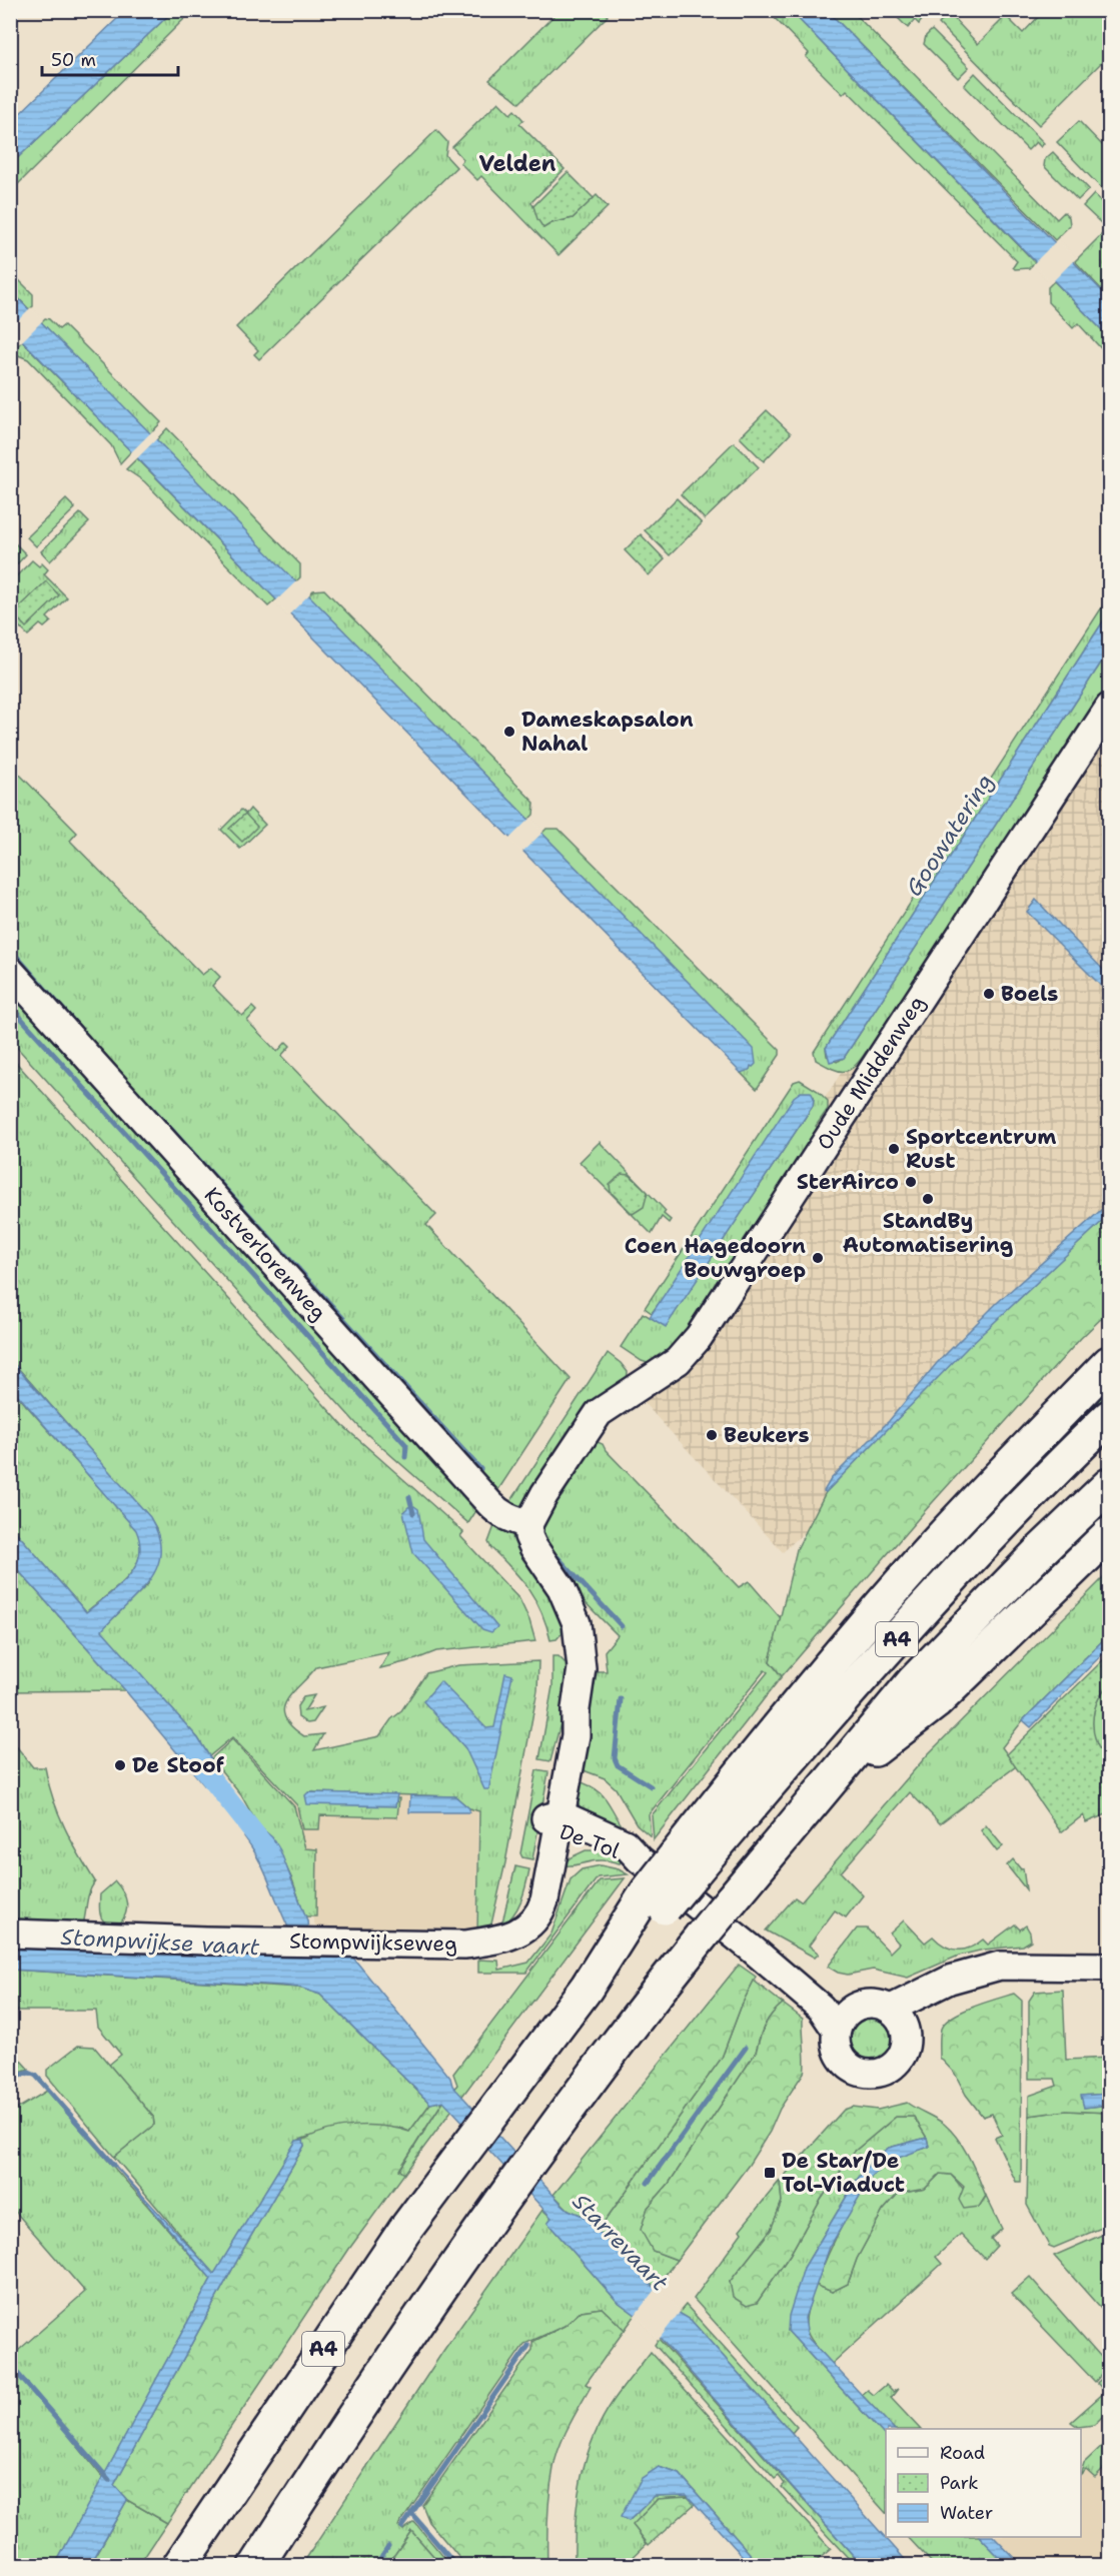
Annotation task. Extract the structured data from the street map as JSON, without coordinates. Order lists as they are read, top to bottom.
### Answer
{
  "streets": {
    "highway": ["A4"],
    "street": [
      "Oude Middenweg",
      "Kostverlorenweg",
      "De Tol",
      "Stompwijkseweg"
    ]
  },
  "crossings": [
    ["Oude Middenweg", "Kostverlorenweg"],
    ["Oude Middenweg", "Stompwijkseweg"],
    ["Kostverlorenweg", "Stompwijkseweg"],
    ["De Tol", "Stompwijkseweg"]
  ],
  "districts": ["Velden"],
  "water": ["Goowatering", "Stompwijkse vaart", "Starrevaart"],
  "places": {
    "other": [
      "Dameskapsalon Nahal",
      "Boels",
      "Sportcentrum Rust",
      "SterAirco",
      "StandBy Automatisering",
      "Coen Hagedoorn Bouwgroep",
      "Beukers",
      "De Stoof"
    ],
    "transit": ["De Star/De Tol-Viaduct"]
  },
  "legend": ["Road", "Park", "Water"],
  "scale_bar": "50 m"
}
